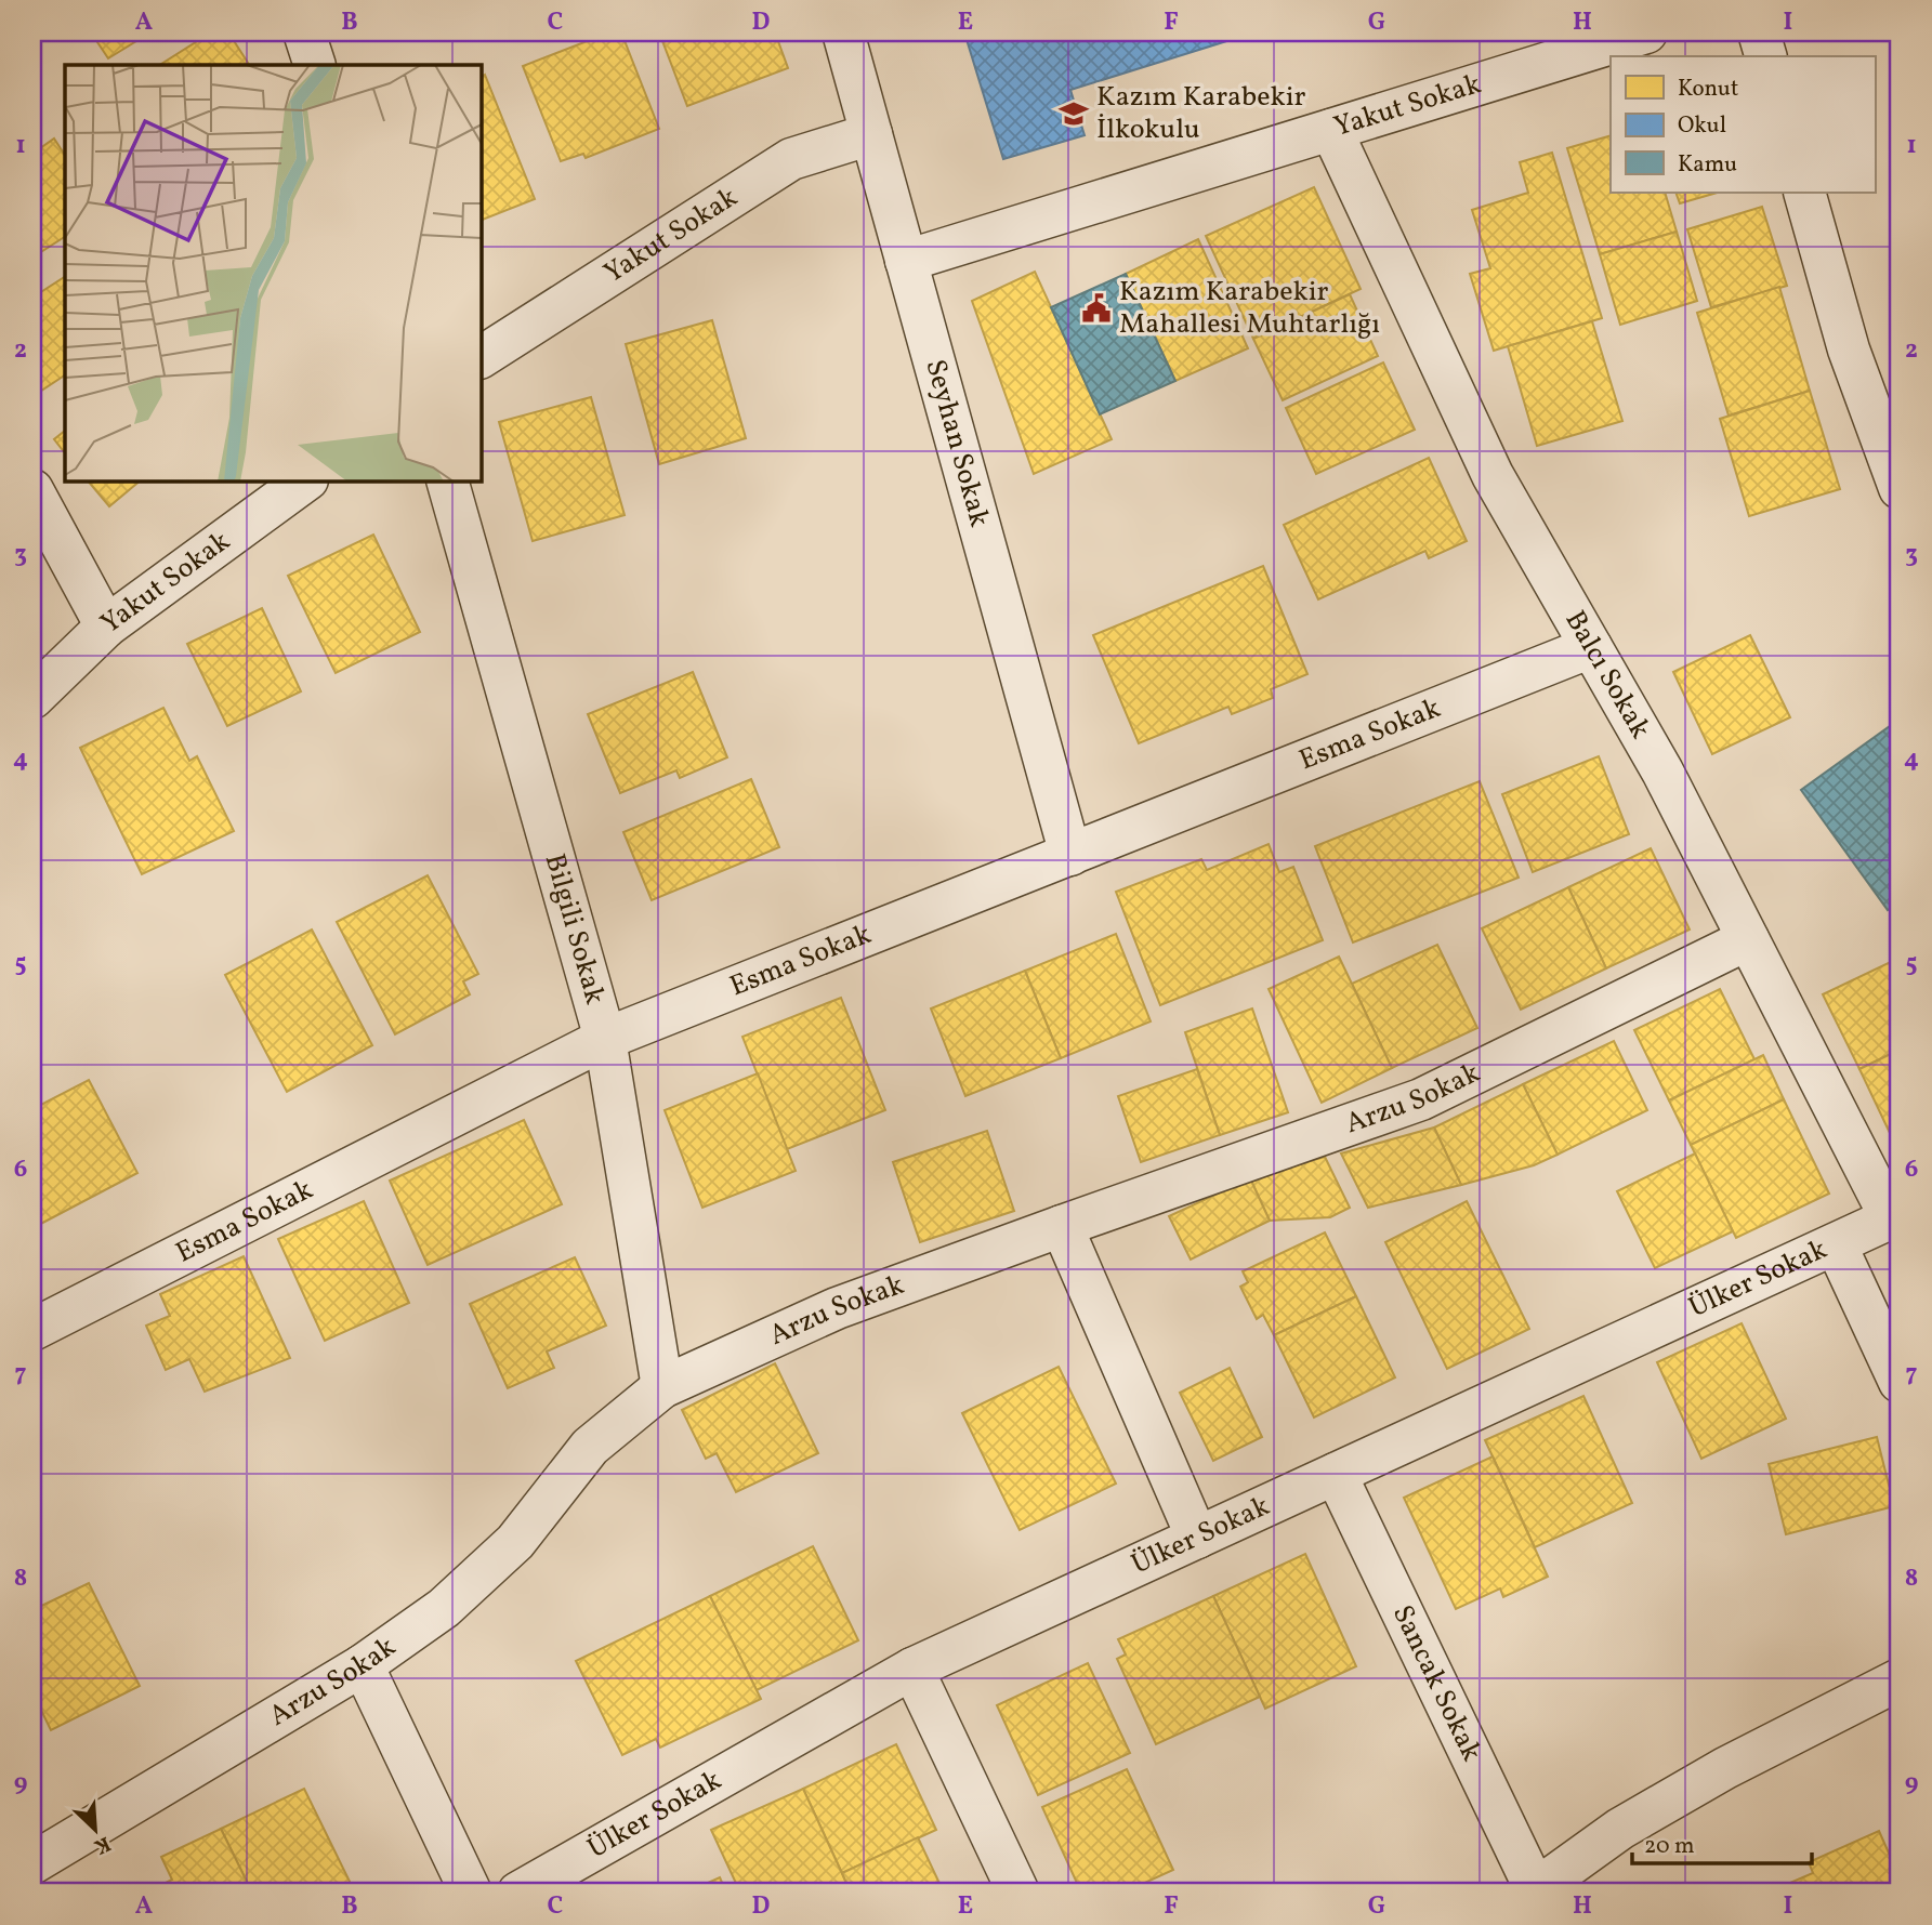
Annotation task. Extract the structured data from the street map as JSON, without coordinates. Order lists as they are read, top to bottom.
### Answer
{
  "streets": {
    "street": [
      "Yakut Sokak",
      "Seyhan Sokak",
      "Balcı Sokak",
      "Esma Sokak",
      "Bilgili Sokak",
      "Arzu Sokak",
      "Ülker Sokak",
      "Sancak Sokak"
    ]
  },
  "crossings": [
    ["Yakut Sokak", "Seyhan Sokak"],
    ["Yakut Sokak", "Balcı Sokak"],
    ["Seyhan Sokak", "Esma Sokak"],
    ["Balcı Sokak", "Esma Sokak"],
    ["Balcı Sokak", "Arzu Sokak"],
    ["Balcı Sokak", "Ülker Sokak"],
    ["Esma Sokak", "Bilgili Sokak"],
    ["Bilgili Sokak", "Arzu Sokak"],
    ["Ülker Sokak", "Sancak Sokak"]
  ],
  "places": {
    "school or university": ["Kazım Karabekir İlkokulu"],
    "public building": ["Kazım Karabekir Mahallesi Muhtarlığı"]
  },
  "legend": ["Konut", "Okul", "Kamu"],
  "scale_bar": "20 m",
  "north": "bottom right",
  "grid": {
    "columns": [
      "A",
      "B",
      "C",
      "D",
      "E",
      "F",
      "G",
      "H",
      "I"
    ],
    "rows": [
      "1",
      "2",
      "3",
      "4",
      "5",
      "6",
      "7",
      "8",
      "9"
    ]
  }
}
